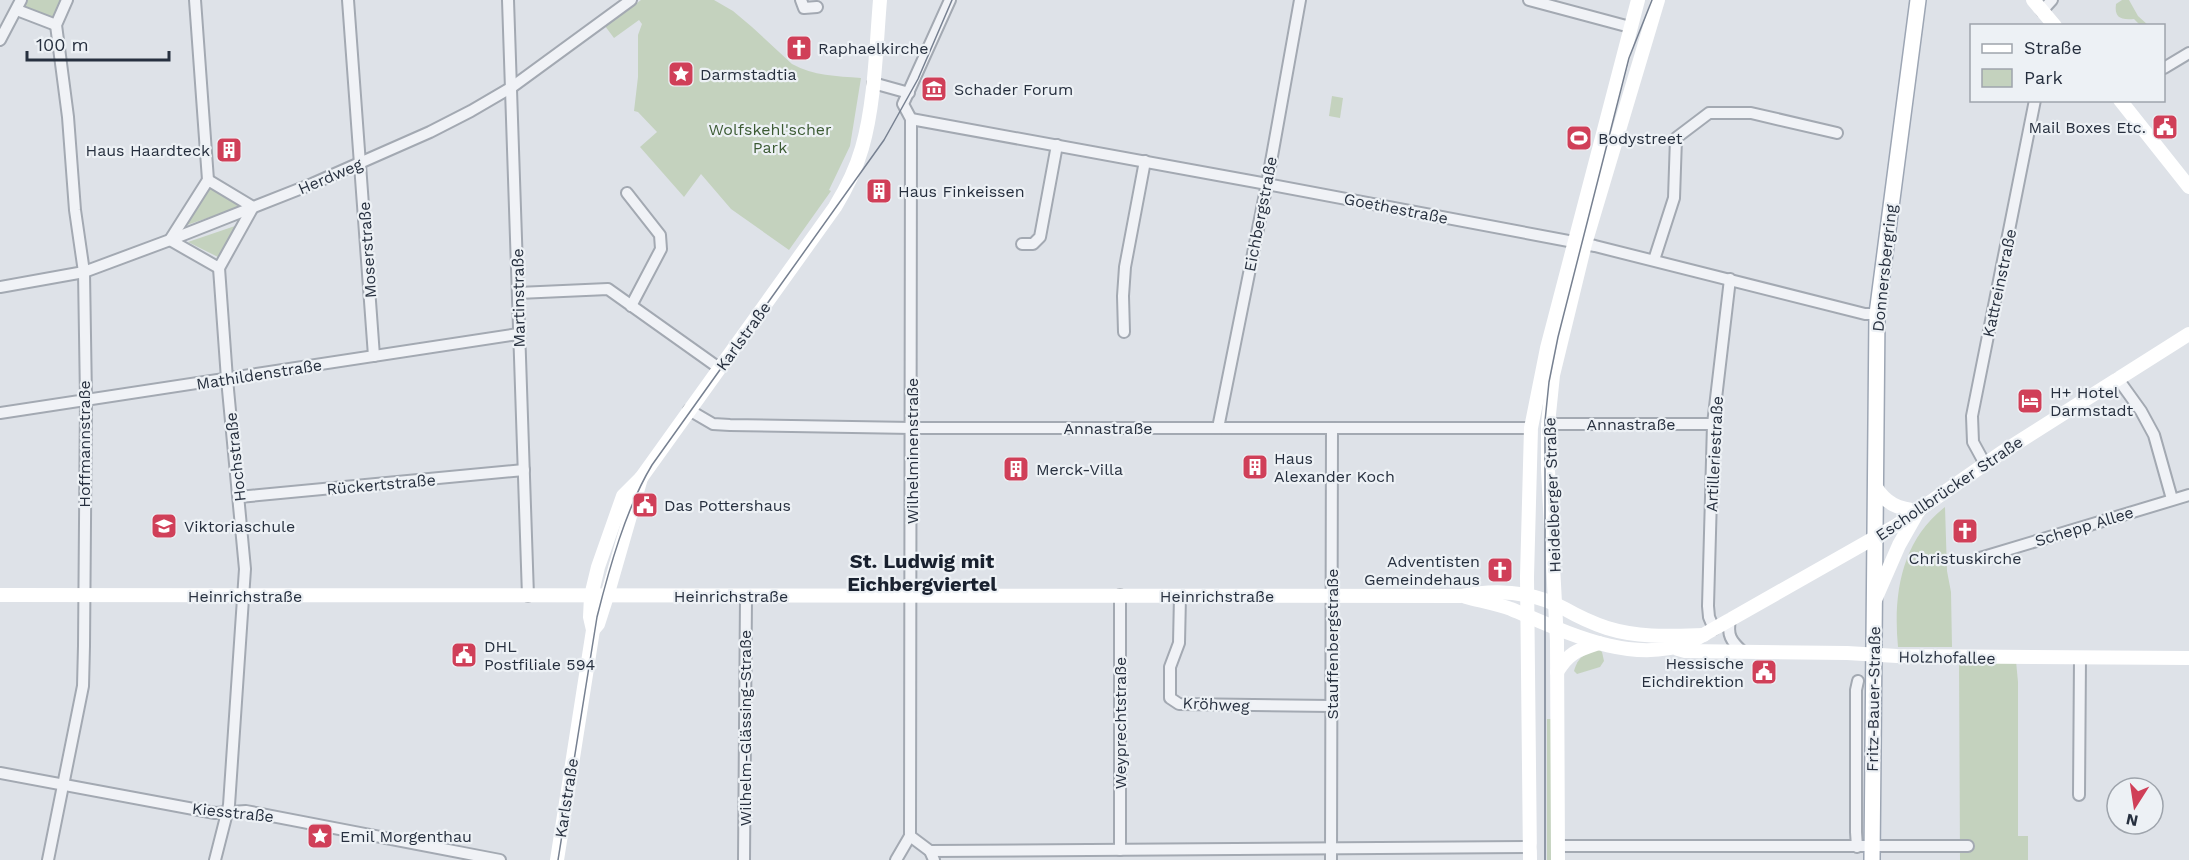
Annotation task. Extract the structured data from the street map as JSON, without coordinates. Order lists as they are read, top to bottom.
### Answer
{
  "streets": {
    "main road": [
      "Donnersbergring",
      "Karlstraße",
      "Eschollbrücker Straße",
      "Heidelberger Straße",
      "Heinrichstraße",
      "Holzhofallee",
      "Fritz-Bauer-Straße"
    ],
    "street": [
      "Herdweg",
      "Goethestraße",
      "Eichbergstraße",
      "Moserstraße",
      "Kattreinstraße",
      "Martinstraße",
      "Mathildenstraße",
      "Annastraße",
      "Hoffmannstraße",
      "Wilhelminenstraße",
      "Artilleriestraße",
      "Hochstraße",
      "Rückertstraße",
      "Schepp Allee",
      "Stauffenbergstraße",
      "Kröhweg",
      "Weyprechtstraße",
      "Wilhelm-Glässing-Straße",
      "Kiesstraße"
    ]
  },
  "crossings": [
    ["Herdweg", "Moserstraße"],
    ["Herdweg", "Martinstraße"],
    ["Herdweg", "Hoffmannstraße"],
    ["Goethestraße", "Eichbergstraße"],
    ["Goethestraße", "Donnersbergring"],
    ["Goethestraße", "Wilhelminenstraße"],
    ["Goethestraße", "Artilleriestraße"],
    ["Goethestraße", "Heidelberger Straße"],
    ["Eichbergstraße", "Annastraße"],
    ["Moserstraße", "Mathildenstraße"],
    ["Donnersbergring", "Eschollbrücker Straße"],
    ["Donnersbergring", "Fritz-Bauer-Straße"],
    ["Kattreinstraße", "Eschollbrücker Straße"],
    ["Martinstraße", "Mathildenstraße"],
    ["Martinstraße", "Rückertstraße"],
    ["Martinstraße", "Heinrichstraße"],
    ["Karlstraße", "Annastraße"],
    ["Karlstraße", "Heinrichstraße"],
    ["Mathildenstraße", "Hoffmannstraße"],
    ["Mathildenstraße", "Hochstraße"],
    ["Annastraße", "Wilhelminenstraße"],
    ["Annastraße", "Artilleriestraße"],
    ["Annastraße", "Heidelberger Straße"],
    ["Annastraße", "Stauffenbergstraße"],
    ["Hoffmannstraße", "Heinrichstraße"],
    ["Hoffmannstraße", "Kiesstraße"],
    ["Wilhelminenstraße", "Heinrichstraße"],
    ["Artilleriestraße", "Eschollbrücker Straße"],
    ["Hochstraße", "Rückertstraße"],
    ["Hochstraße", "Heinrichstraße"],
    ["Hochstraße", "Kiesstraße"],
    ["Eschollbrücker Straße", "Heidelberger Straße"],
    ["Eschollbrücker Straße", "Heinrichstraße"],
    ["Eschollbrücker Straße", "Holzhofallee"],
    ["Eschollbrücker Straße", "Fritz-Bauer-Straße"],
    ["Heidelberger Straße", "Heinrichstraße"],
    ["Heinrichstraße", "Stauffenbergstraße"],
    ["Heinrichstraße", "Kröhweg"],
    ["Heinrichstraße", "Weyprechtstraße"],
    ["Heinrichstraße", "Wilhelm-Glässing-Straße"],
    ["Stauffenbergstraße", "Kröhweg"],
    ["Holzhofallee", "Fritz-Bauer-Straße"]
  ],
  "districts": ["St. Ludwig mit Eichbergviertel"],
  "parks": ["Wolfskehl'scher Park"],
  "places": {
    "church": ["Raphaelkirche", "Christuskirche", "Adventisten Gemeindehaus"],
    "place": ["Darmstadtia", "Emil Morgenthau"],
    "museum": ["Schader Forum"],
    "public building": [
      "Mail Boxes Etc.",
      "Das Pottershaus",
      "DHL Postfiliale 594",
      "Hessische Eichdirektion"
    ],
    "sports": ["Bodystreet"],
    "building": [
      "Haus Haardteck",
      "Haus Finkeissen",
      "Haus Alexander Koch",
      "Merck-Villa"
    ],
    "hotel": ["H+ Hotel Darmstadt"],
    "school or university": ["Viktoriaschule"]
  },
  "legend": ["Straße", "Park"],
  "scale_bar": "100 m",
  "north": "bottom"
}
